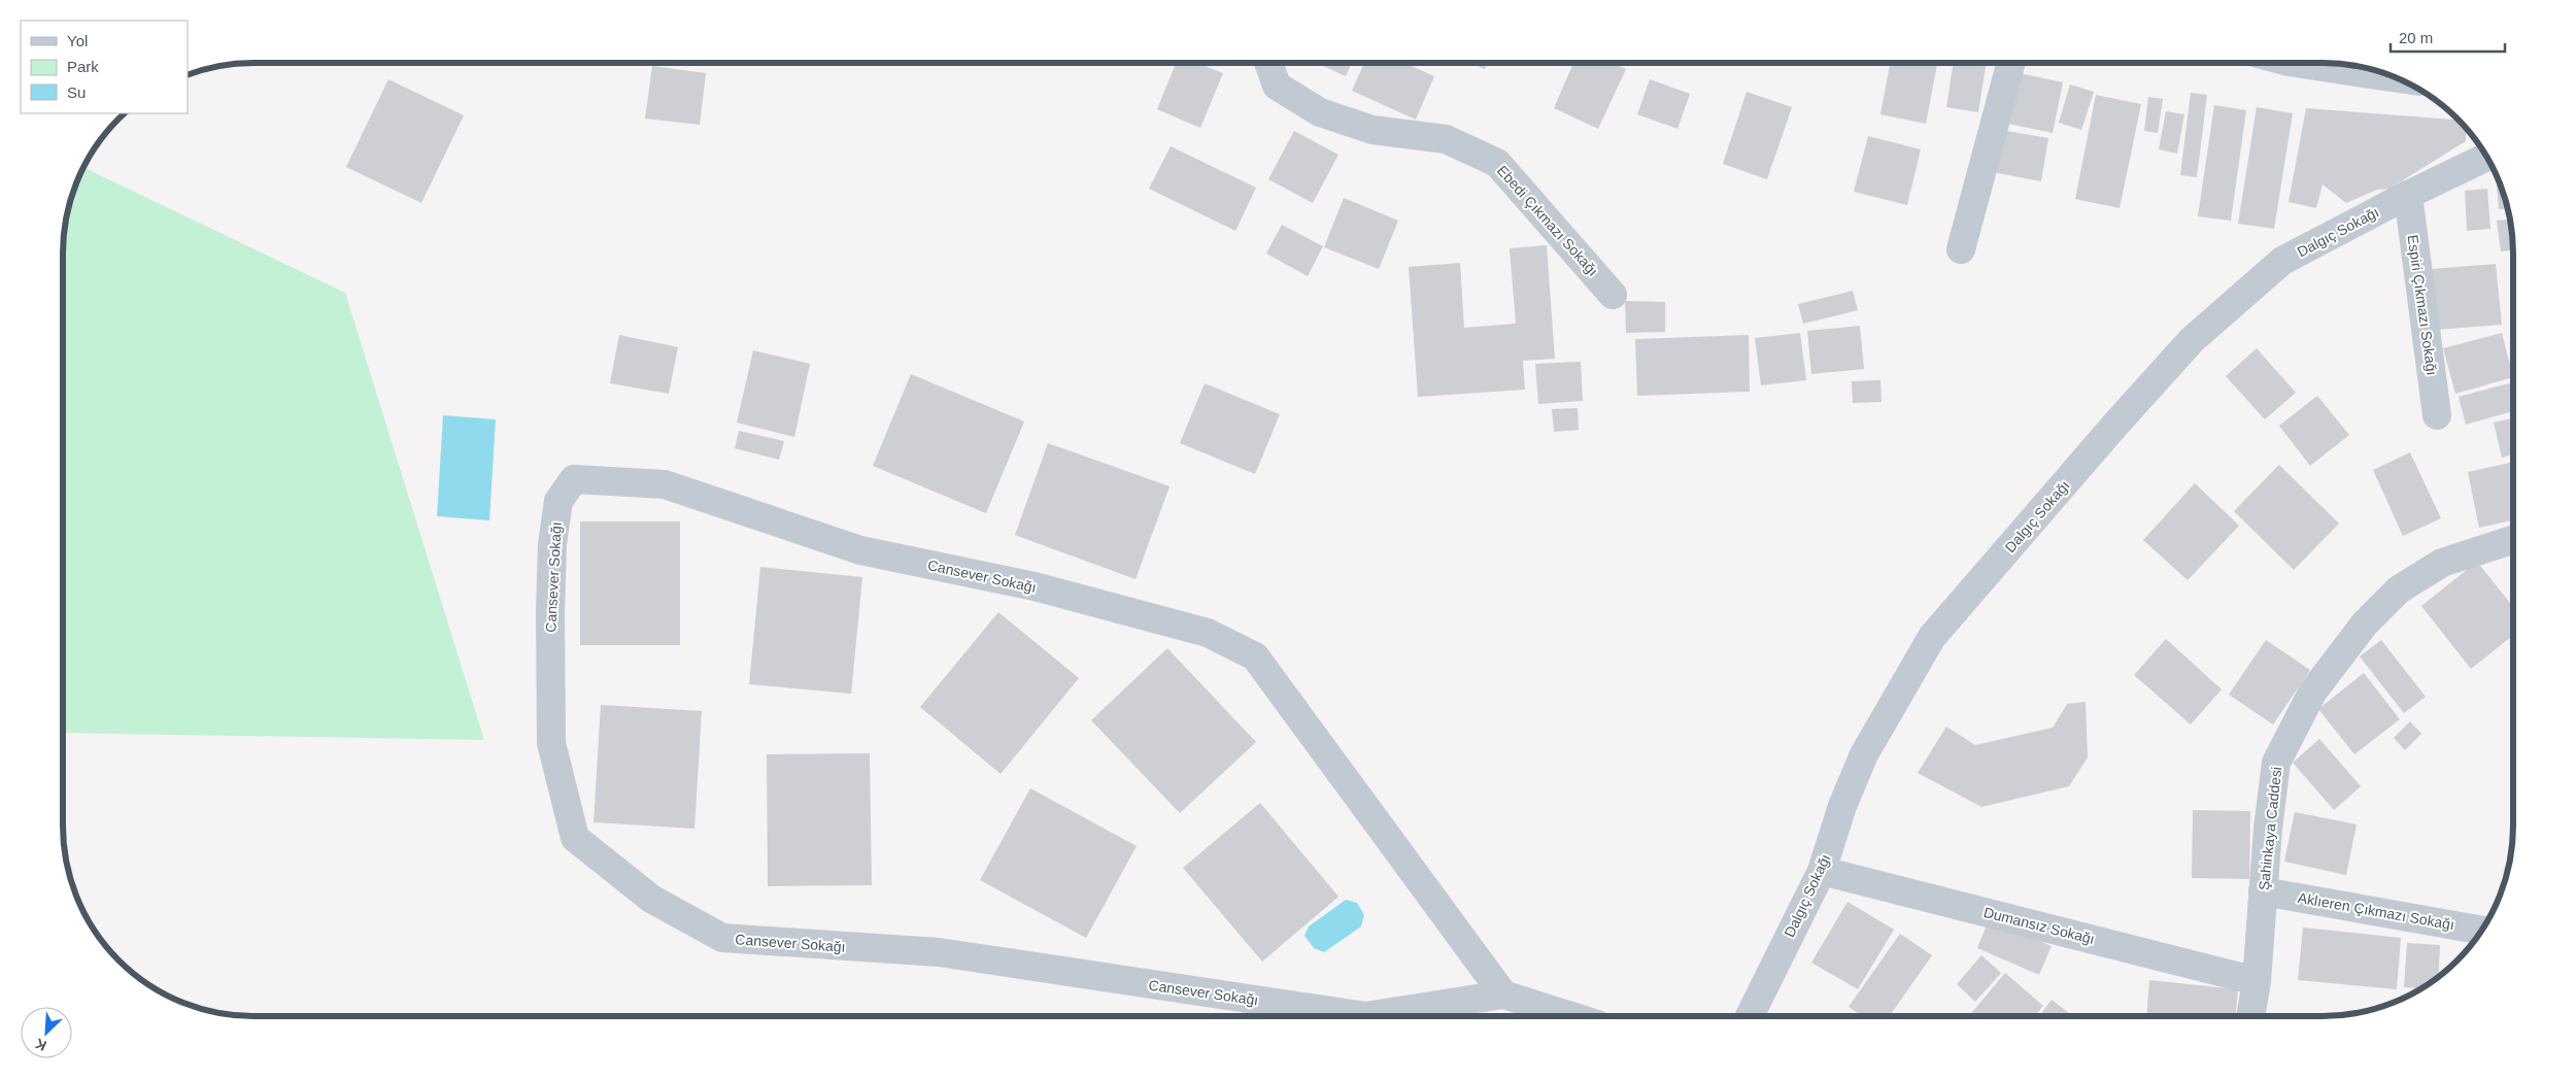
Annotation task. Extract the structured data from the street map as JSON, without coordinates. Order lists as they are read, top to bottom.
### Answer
{
  "streets": {
    "street": [
      "Ebedi Çıkmazı Sokağı",
      "Dalgıç Sokağı",
      "Espiri Çıkmazı Sokağı",
      "Cansever Sokağı",
      "Şahinkaya Caddesi",
      "Aklıeren Çıkmazı Sokağı",
      "Dumansız Sokağı"
    ]
  },
  "crossings": [
    ["Dalgıç Sokağı", "Espiri Çıkmazı Sokağı"],
    ["Dalgıç Sokağı", "Dumansız Sokağı"],
    ["Şahinkaya Caddesi", "Aklıeren Çıkmazı Sokağı"],
    ["Şahinkaya Caddesi", "Dumansız Sokağı"]
  ],
  "legend": ["Yol", "Park", "Su"],
  "scale_bar": "20 m",
  "north": "bottom left"
}
